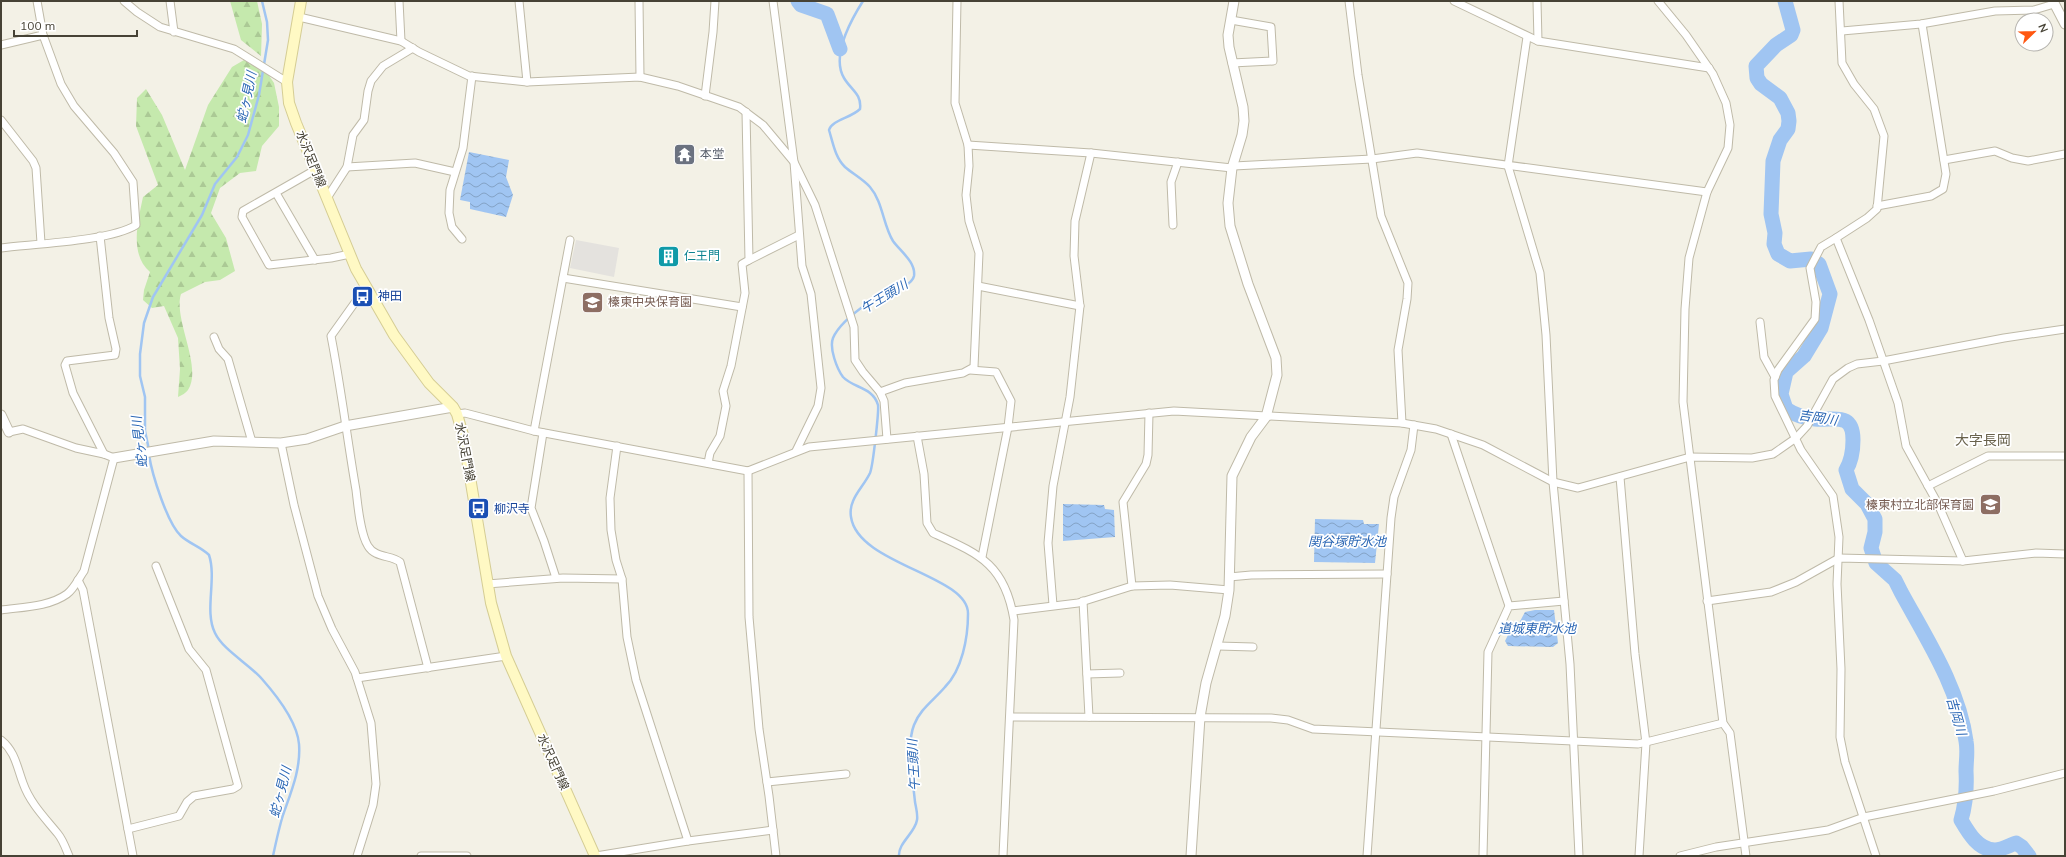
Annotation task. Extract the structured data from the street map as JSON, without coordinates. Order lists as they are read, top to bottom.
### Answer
{
  "streets": {
    "main road": ["水沢足門線"]
  },
  "districts": ["大字長岡"],
  "water": [
    "蛇ヶ見川",
    "午王頭川",
    "吉岡川",
    "関谷塚貯水池",
    "道城東貯水池"
  ],
  "places": {
    "temple": ["本堂"],
    "building": ["仁王門"],
    "bus stop": ["神田", "柳沢寺"],
    "school or university": ["榛東中央保育園", "榛東村立北部保育園"]
  },
  "scale_bar": "100 m",
  "north": "top right"
}
